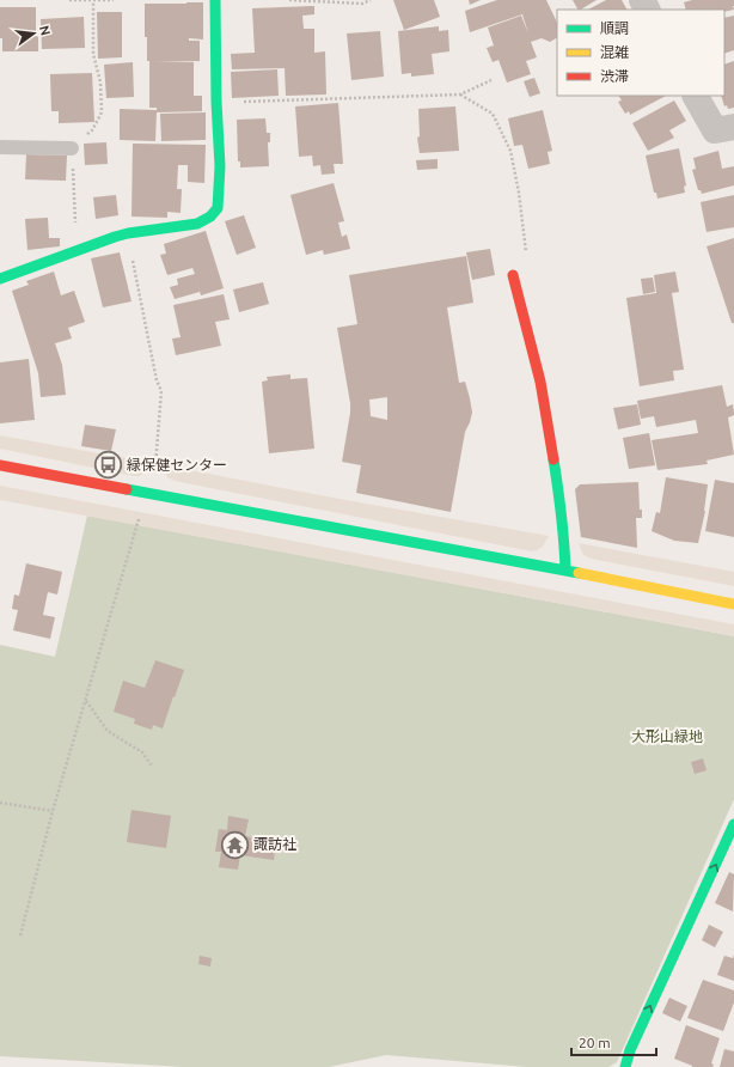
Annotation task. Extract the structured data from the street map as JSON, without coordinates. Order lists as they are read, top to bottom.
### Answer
{
  "parks": ["大形山緑地"],
  "places": {
    "bus stop": ["緑保健センター"],
    "temple": ["諏訪社"]
  },
  "legend": ["順調", "混雑", "渋滞"],
  "scale_bar": "20 m",
  "north": "right"
}
